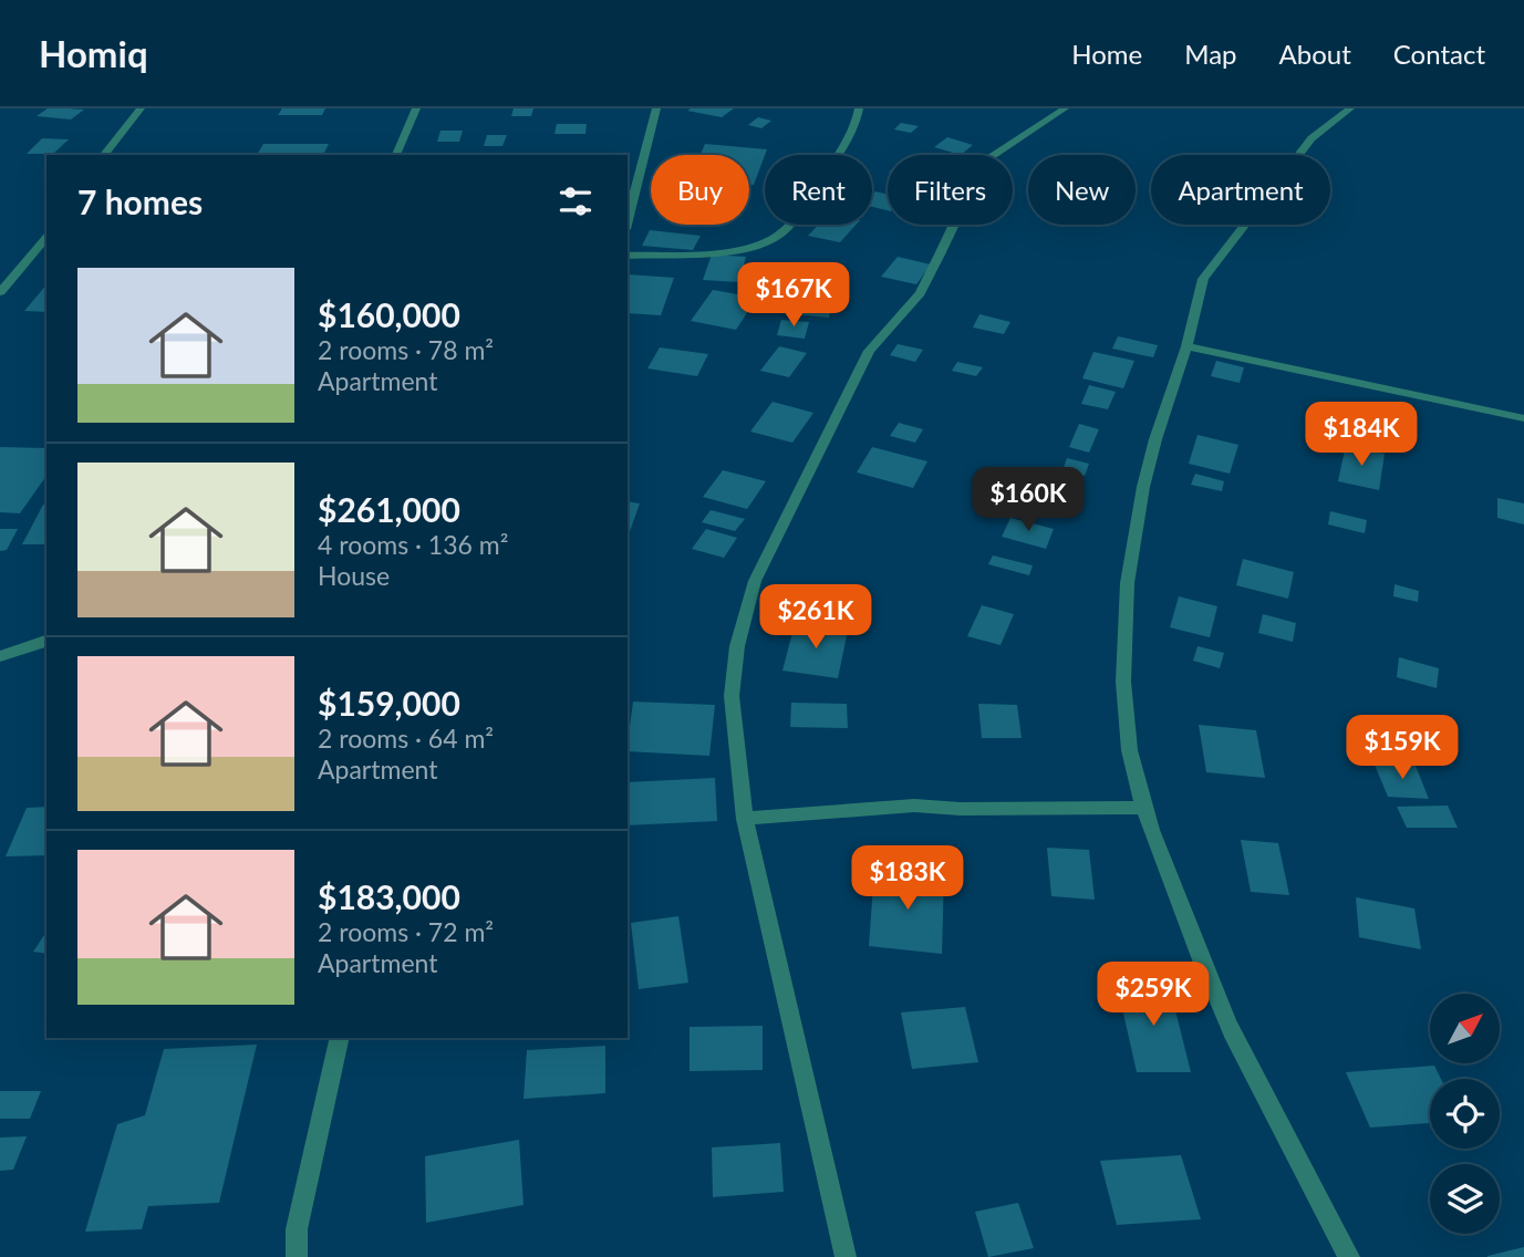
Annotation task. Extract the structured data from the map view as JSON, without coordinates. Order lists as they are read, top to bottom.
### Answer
{
  "north": "top right",
  "page": {
    "header": "Homiq",
    "nav": [
      "Home",
      "Map",
      "About",
      "Contact"
    ],
    "chip": [
      "Buy",
      "Rent",
      "Filters",
      "New",
      "Apartment"
    ],
    "heading": "7 homes",
    "list": [
      {
        "name": "$160,000",
        "note": "2 rooms · 78 m² · Apartment"
      },
      {
        "name": "$261,000",
        "note": "4 rooms · 136 m² · House"
      },
      {
        "name": "$159,000",
        "note": "2 rooms · 64 m² · Apartment"
      },
      {
        "name": "$183,000",
        "note": "2 rooms · 72 m² · Apartment"
      }
    ],
    "price": [
      "$167K",
      "$184K",
      "$160K",
      "$261K",
      "$159K",
      "$183K",
      "$259K"
    ]
  }
}
